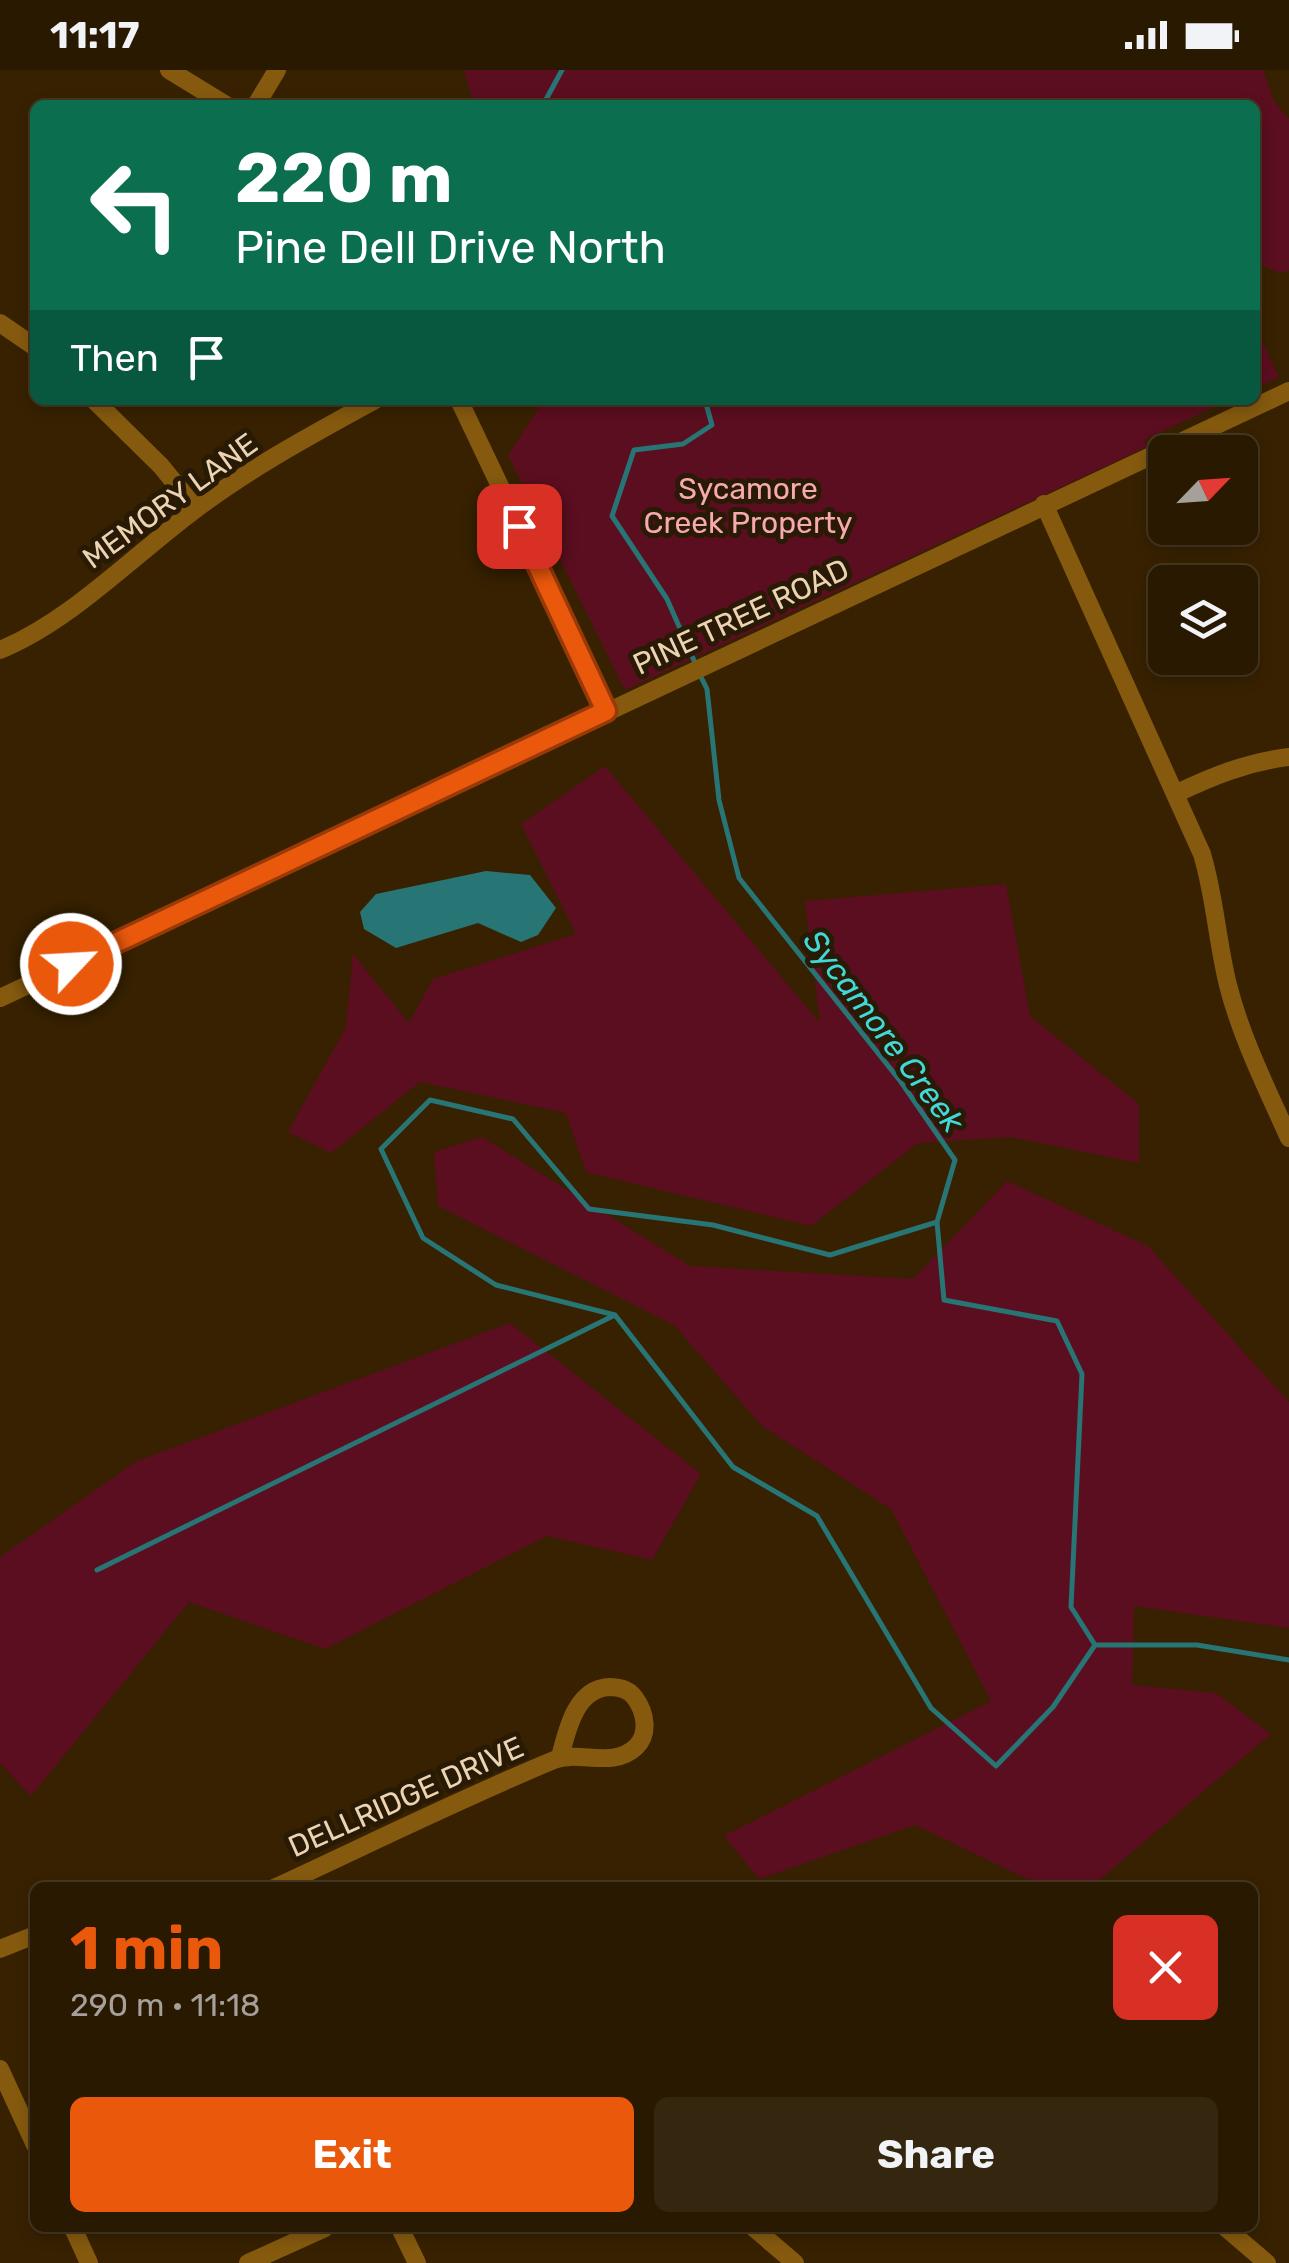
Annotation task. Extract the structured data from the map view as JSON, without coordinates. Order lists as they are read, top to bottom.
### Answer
{
  "streets": {
    "street": ["MEMORY LANE", "PINE TREE ROAD", "DELLRIDGE DRIVE"]
  },
  "water": ["Sycamore Creek"],
  "parks": ["Sycamore Creek Property"],
  "north": "top right",
  "page": {
    "status": "11:17",
    "turn": ["220 m", "Pine Dell Drive North"],
    "then": "Then",
    "heading": ["1 min", "290 m · 11:18"],
    "buttons": ["Exit", "Share"]
  }
}
